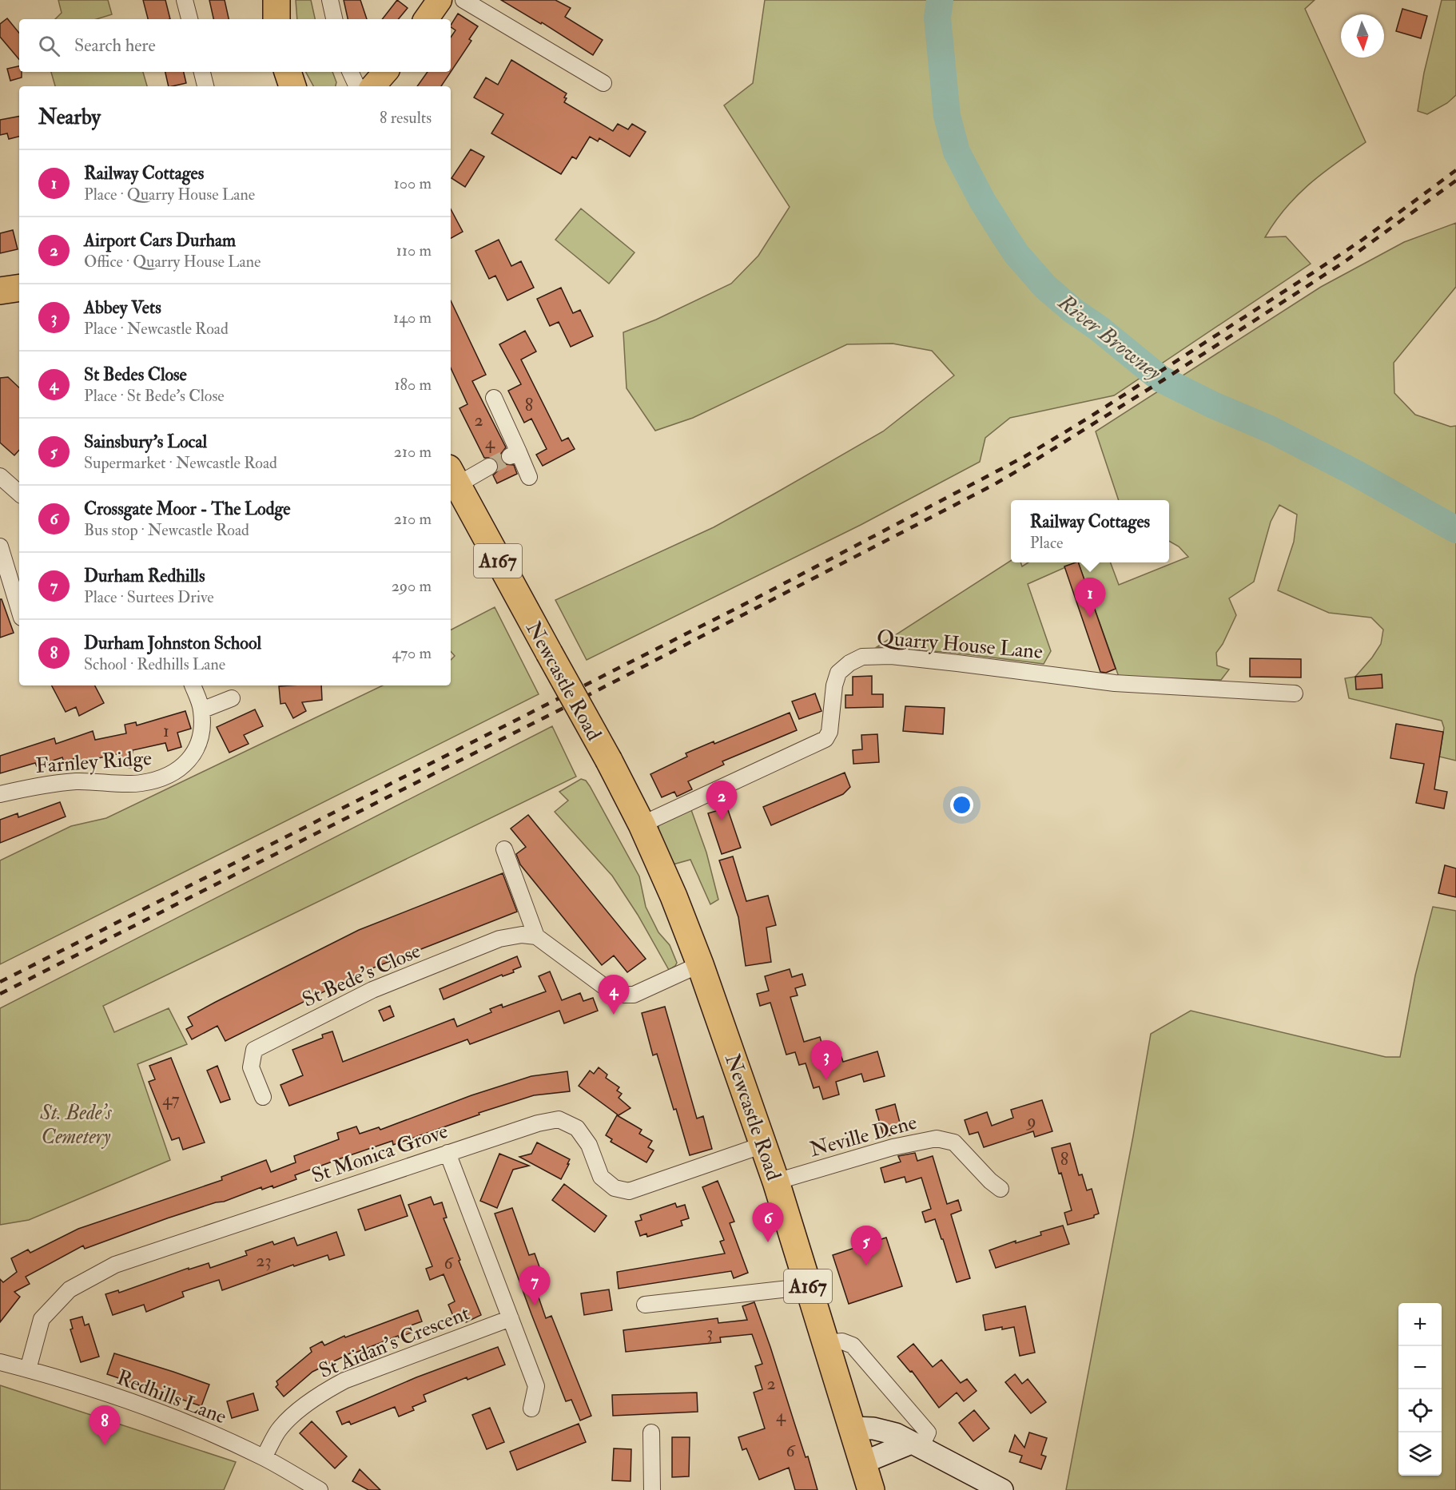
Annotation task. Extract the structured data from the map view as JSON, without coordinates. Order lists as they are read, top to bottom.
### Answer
{
  "streets": {
    "highway": ["A167", "Newcastle Road"],
    "street": [
      "Quarry House Lane",
      "Farnley Ridge",
      "St Bede's Close",
      "Neville Dene",
      "St Monica Grove",
      "St Aidan's Crescent",
      "Redhills Lane"
    ]
  },
  "crossings": [
    ["Quarry House Lane", "Newcastle Road"],
    ["Newcastle Road", "Neville Dene"],
    ["Newcastle Road", "St Monica Grove"],
    ["St Monica Grove", "Redhills Lane"],
    ["St Aidan's Crescent", "Redhills Lane"]
  ],
  "water": ["River Browney"],
  "parks": ["St. Bede's Cemetery"],
  "house_numbers": [
    "8",
    "2",
    "4",
    "1",
    "47",
    "9",
    "8",
    "23",
    "6",
    "3",
    "2",
    "4",
    "6"
  ],
  "north": "bottom",
  "page": {
    "search": "Search here",
    "heading": ["Nearby", "8 results"],
    "list": [
      {
        "mark": "1",
        "name": "Railway Cottages",
        "note": "Place · Quarry House Lane",
        "value": "100 m"
      },
      {
        "mark": "2",
        "name": "Airport Cars Durham",
        "note": "Office · Quarry House Lane",
        "value": "110 m"
      },
      {
        "mark": "3",
        "name": "Abbey Vets",
        "note": "Place · Newcastle Road",
        "value": "140 m"
      },
      {
        "mark": "4",
        "name": "St Bedes Close",
        "note": "Place · St Bede's Close",
        "value": "180 m"
      },
      {
        "mark": "5",
        "name": "Sainsbury's Local",
        "note": "Supermarket · Newcastle Road",
        "value": "210 m"
      },
      {
        "mark": "6",
        "name": "Crossgate Moor - The Lodge",
        "note": "Bus stop · Newcastle Road",
        "value": "210 m"
      },
      {
        "mark": "7",
        "name": "Durham Redhills",
        "note": "Place · Surtees Drive",
        "value": "290 m"
      },
      {
        "mark": "8",
        "name": "Durham Johnston School",
        "note": "School · Redhills Lane",
        "value": "470 m"
      }
    ],
    "popup": ["Railway Cottages", "Place"],
    "pins": [
      "1",
      "2",
      "4",
      "3",
      "6",
      "5",
      "7",
      "8"
    ],
    "map_buttons": ["+", "−"]
  }
}
